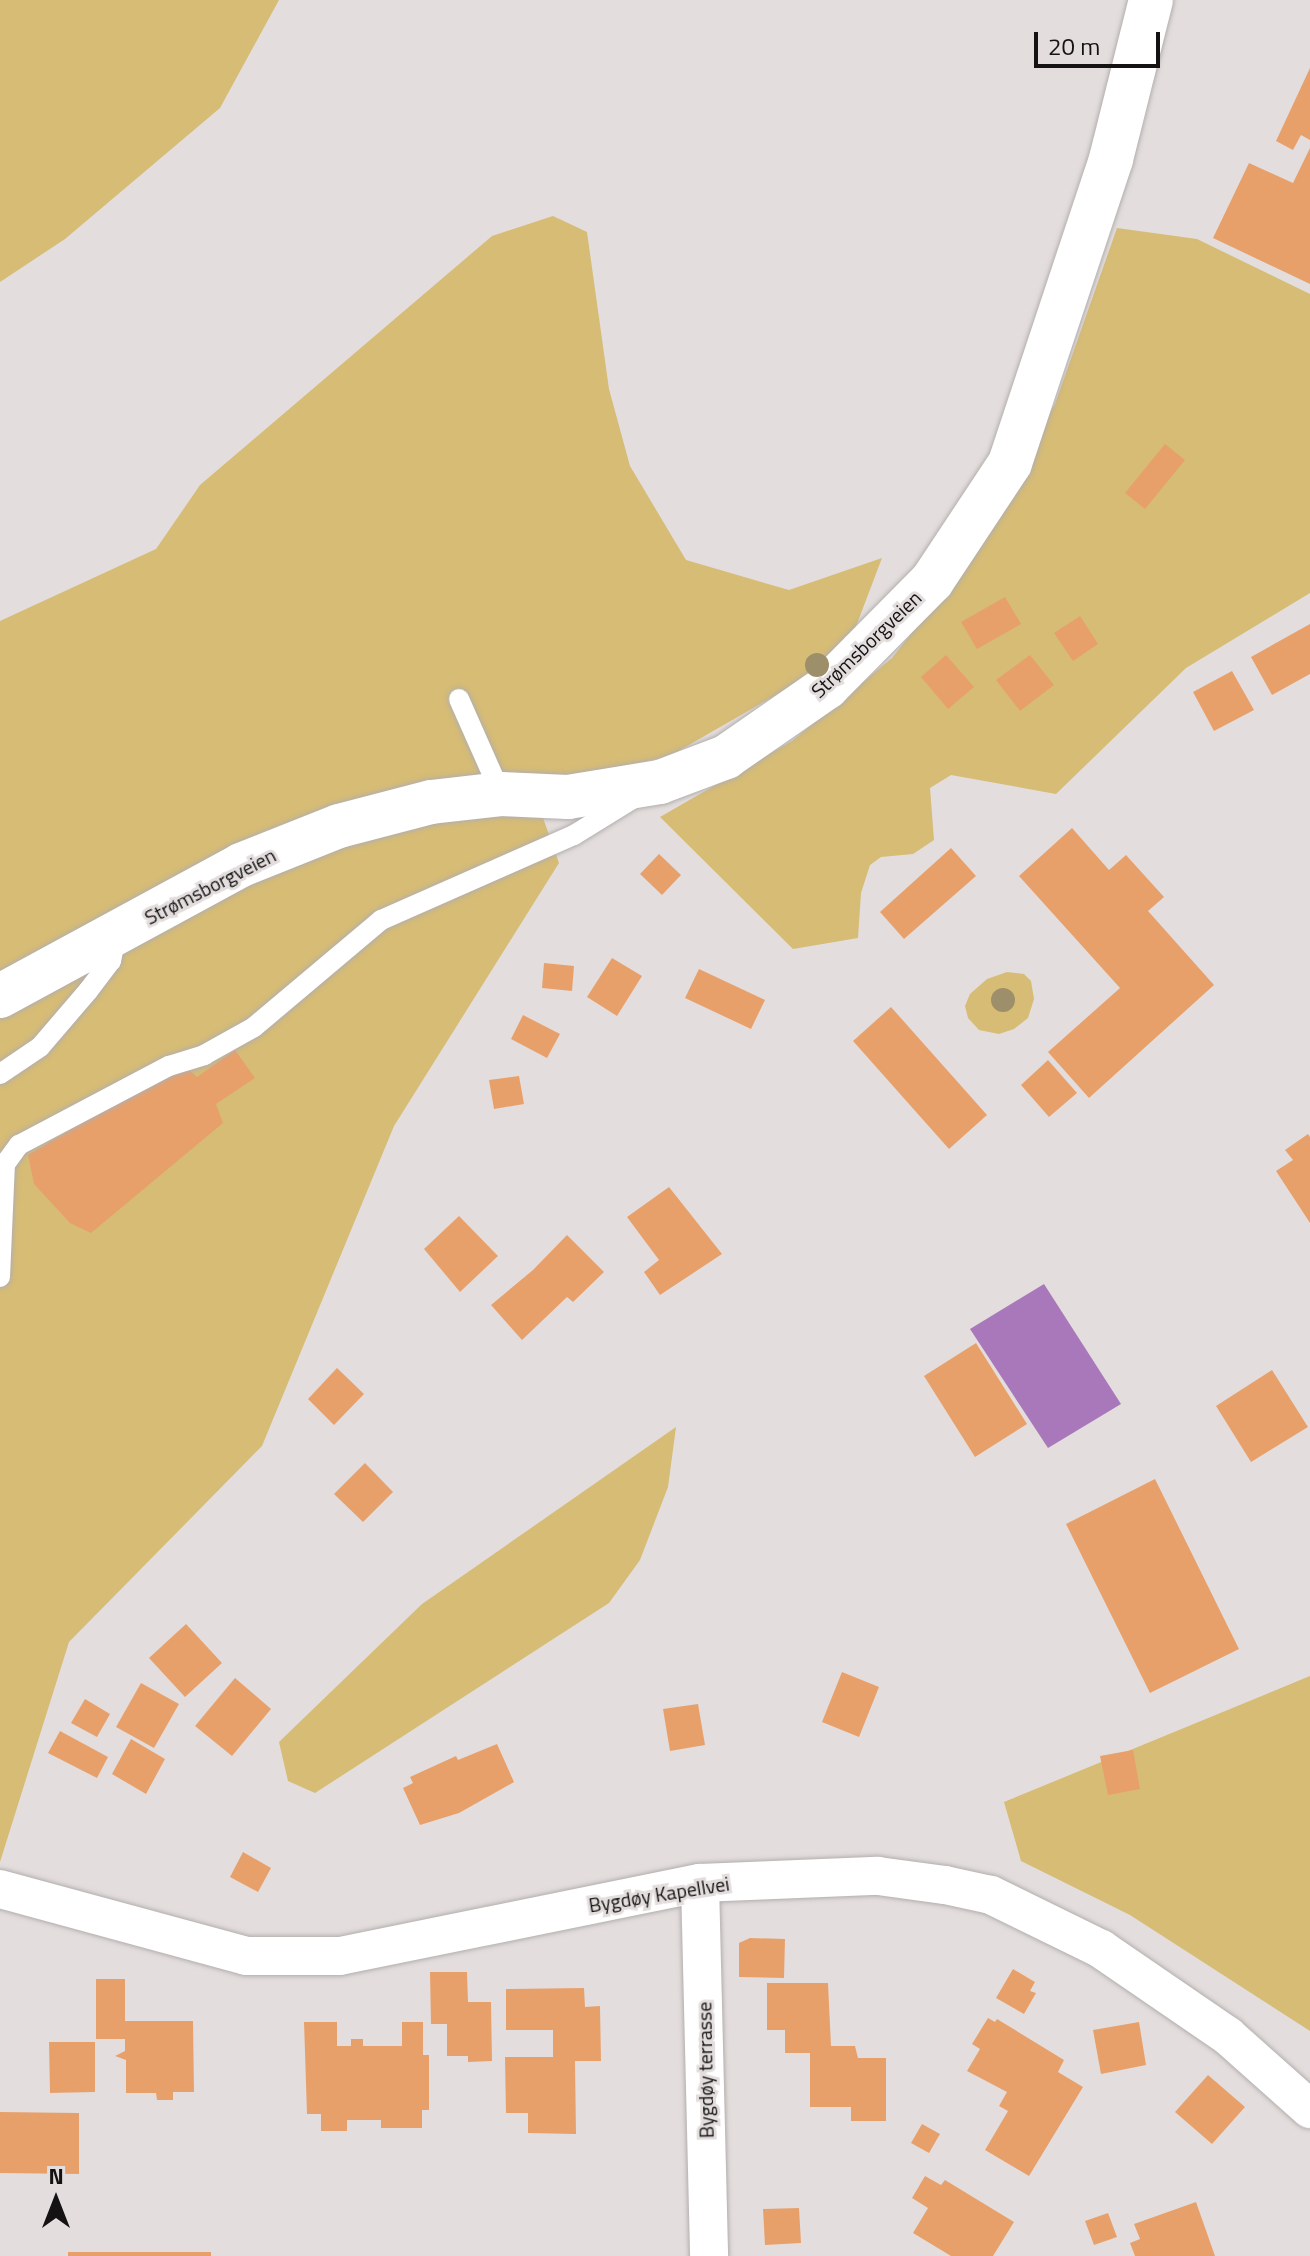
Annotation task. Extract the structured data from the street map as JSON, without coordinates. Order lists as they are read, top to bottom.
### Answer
{
  "streets": {
    "street": ["Strømsborgveien", "Bygdøy Kapellvei", "Bygdøy terrasse"]
  },
  "crossings": [
    ["Bygdøy Kapellvei", "Bygdøy terrasse"]
  ],
  "scale_bar": "20 m",
  "north": "top"
}
